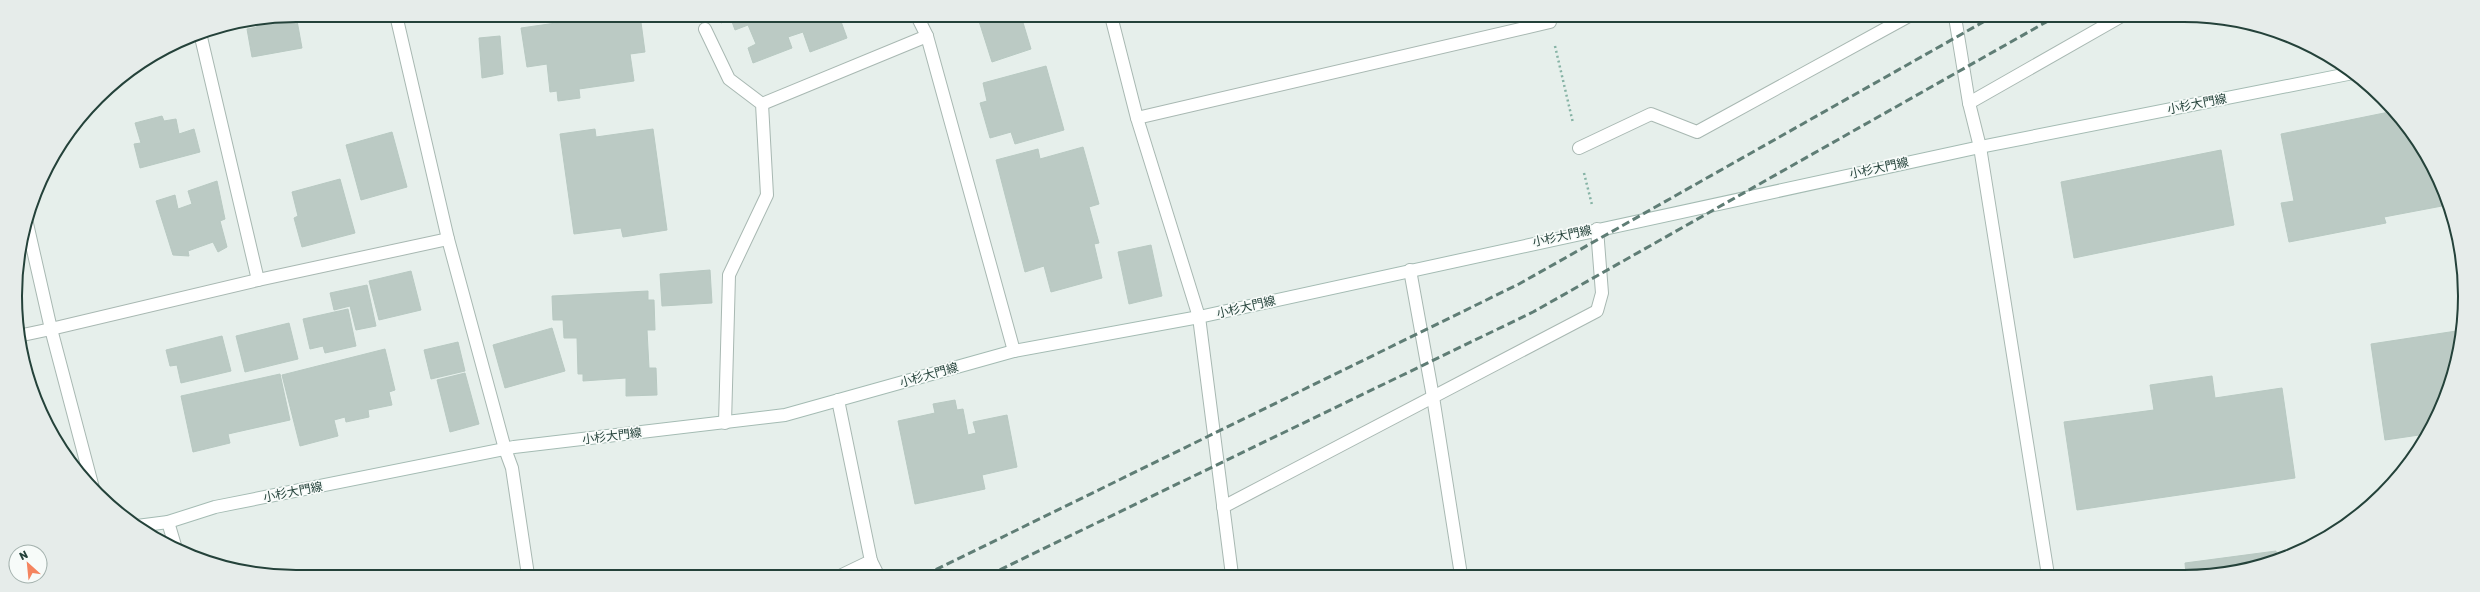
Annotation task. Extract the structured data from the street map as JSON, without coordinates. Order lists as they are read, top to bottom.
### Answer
{
  "streets": {
    "street": ["小杉大門線"]
  },
  "north": "top left"
}
